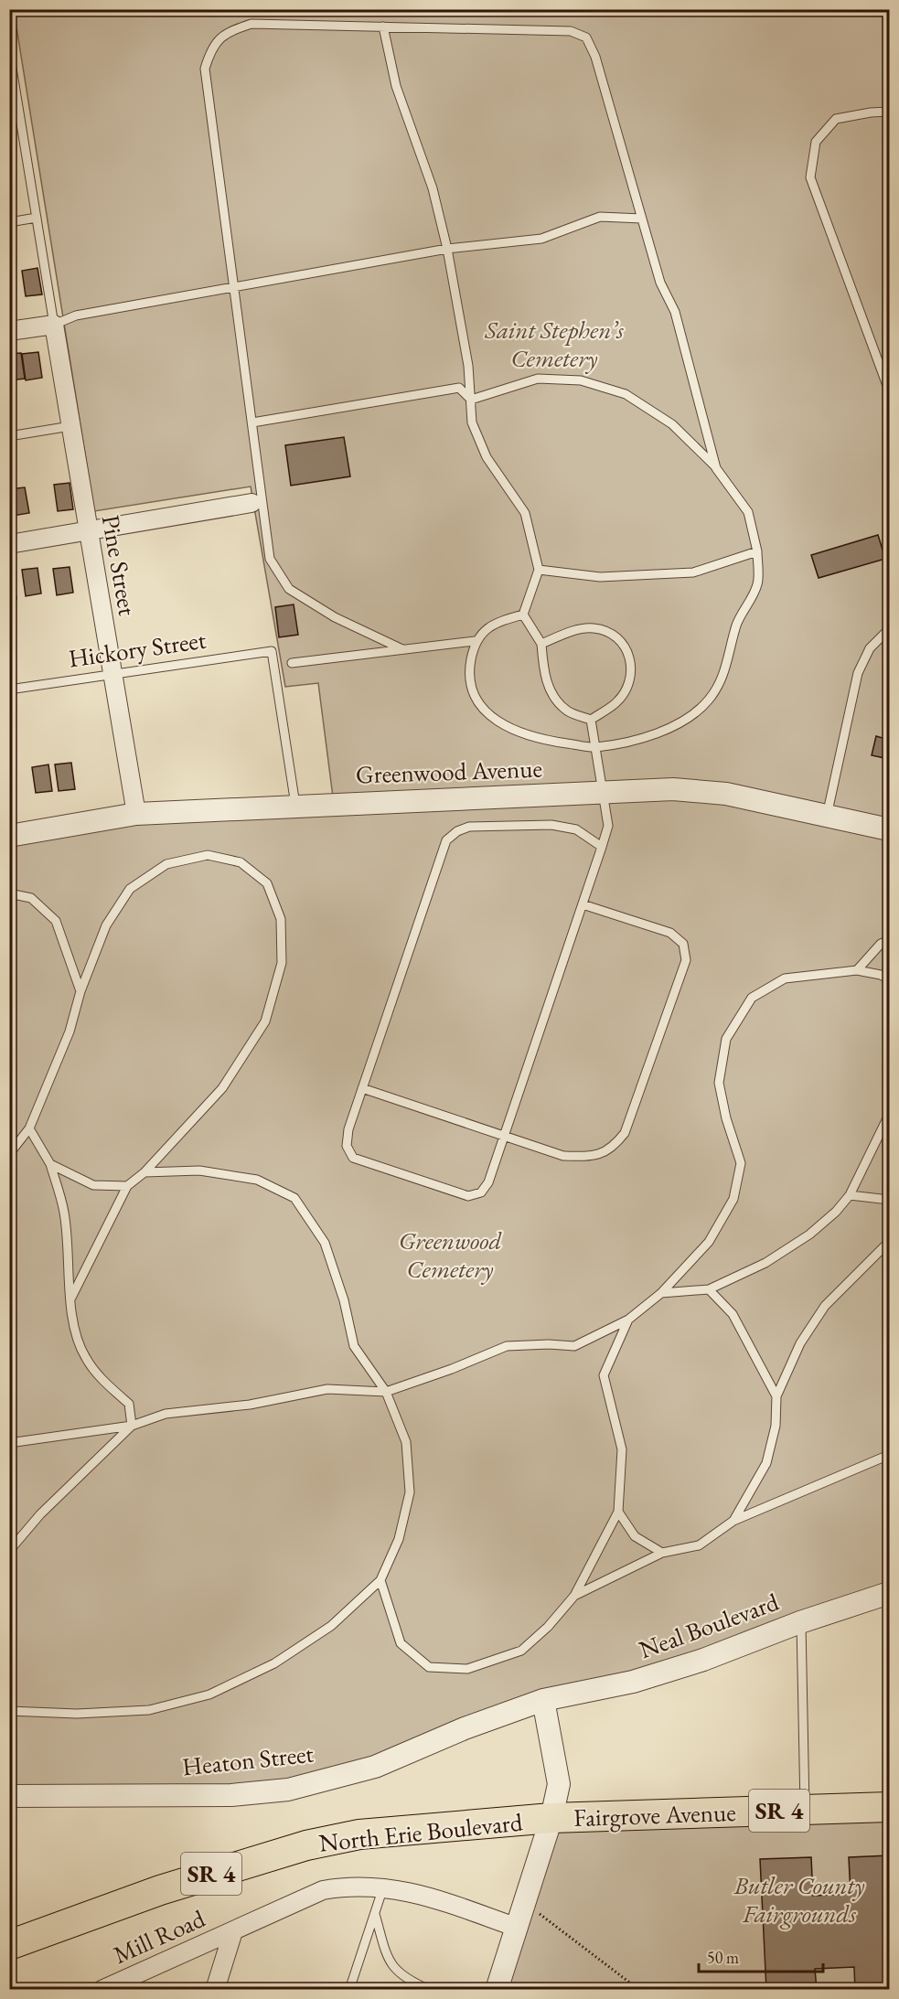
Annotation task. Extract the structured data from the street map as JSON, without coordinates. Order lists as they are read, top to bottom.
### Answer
{
  "streets": {
    "highway": ["SR 4", "Fairgrove Avenue", "North Erie Boulevard"],
    "street": [
      "Pine Street",
      "Greenwood Avenue",
      "Neal Boulevard",
      "Heaton Street",
      "Mill Road"
    ],
    "lane": ["Hickory Street"]
  },
  "crossings": [
    ["Pine Street", "Hickory Street"],
    ["Pine Street", "Greenwood Avenue"],
    ["Hickory Street", "Greenwood Avenue"],
    ["Neal Boulevard", "Heaton Street"],
    ["Fairgrove Avenue", "North Erie Boulevard"]
  ],
  "parks": ["Saint Stephen’s Cemetery", "Greenwood Cemetery", "Butler County Fairgrounds"],
  "scale_bar": "50 m"
}
